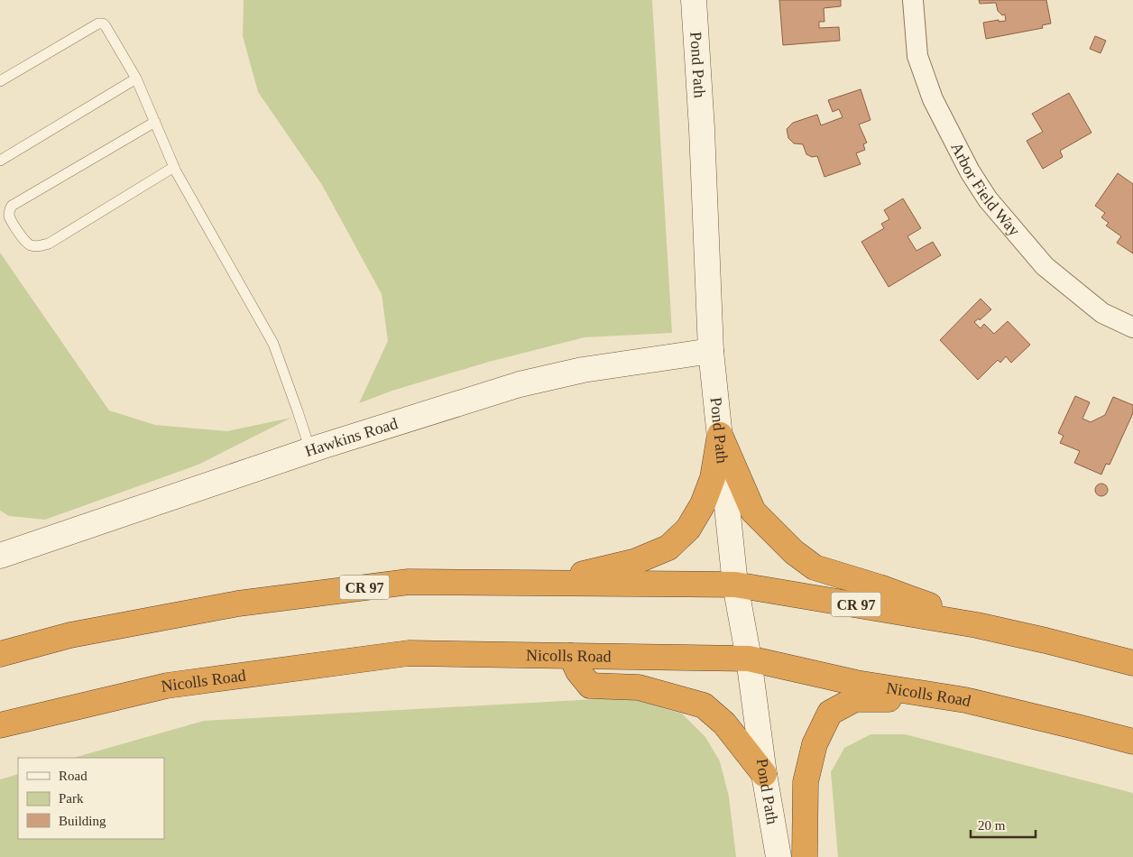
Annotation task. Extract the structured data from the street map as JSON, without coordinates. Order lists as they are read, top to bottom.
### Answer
{
  "streets": {
    "highway": ["CR 97", "Nicolls Road"],
    "street": ["Pond Path", "Arbor Field Way", "Hawkins Road"]
  },
  "crossings": [
    ["Pond Path", "Hawkins Road"],
    ["Pond Path", "CR 97"],
    ["Pond Path", "Nicolls Road"]
  ],
  "legend": ["Road", "Park", "Building"],
  "scale_bar": "20 m"
}
